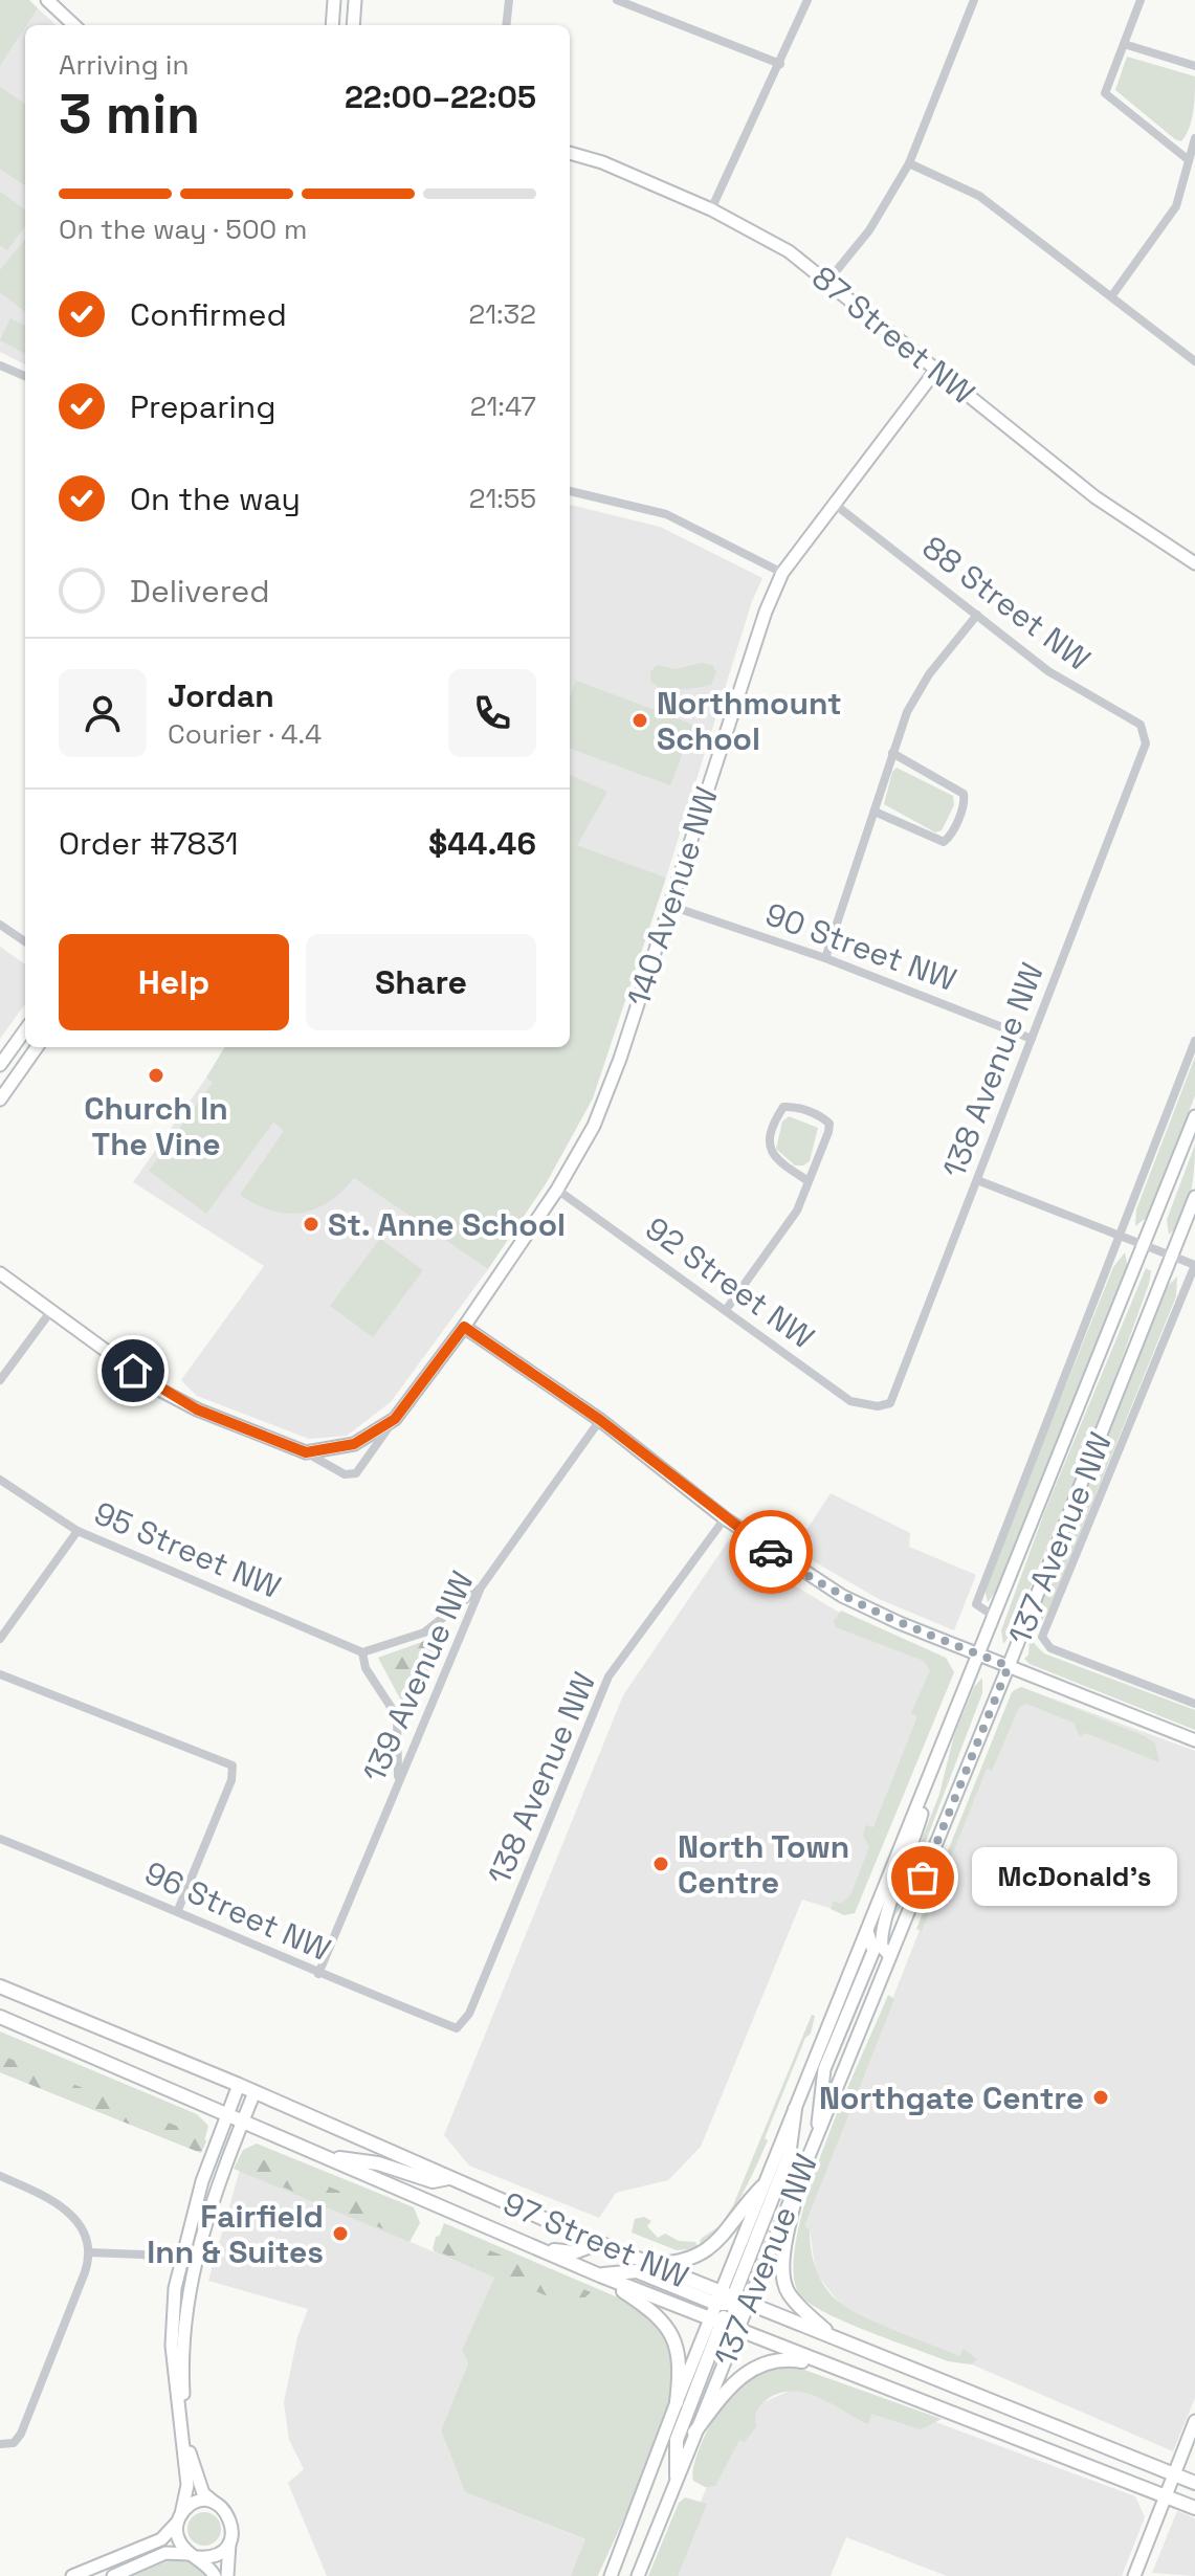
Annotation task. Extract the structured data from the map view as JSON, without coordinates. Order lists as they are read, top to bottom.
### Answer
{
  "streets": {
    "main road": ["97 Street NW"],
    "street": [
      "87 Street NW",
      "88 Street NW",
      "140 Avenue NW",
      "90 Street NW",
      "138 Avenue NW",
      "92 Street NW",
      "137 Avenue NW",
      "95 Street NW",
      "139 Avenue NW",
      "96 Street NW"
    ]
  },
  "crossings": [
    ["87 Street NW", "140 Avenue NW"],
    ["88 Street NW", "140 Avenue NW"],
    ["88 Street NW", "138 Avenue NW"],
    ["140 Avenue NW", "90 Street NW"],
    ["140 Avenue NW", "92 Street NW"],
    ["90 Street NW", "138 Avenue NW"],
    ["138 Avenue NW", "92 Street NW"],
    ["138 Avenue NW", "96 Street NW"],
    ["137 Avenue NW", "97 Street NW"],
    ["139 Avenue NW", "96 Street NW"]
  ],
  "places": [
    "Northmount School",
    "Church In The Vine",
    "St. Anne School",
    "North Town Centre",
    "McDonald's",
    "Northgate Centre",
    "Fairfield Inn & Suites"
  ],
  "page": {
    "heading": ["3 min", "Arriving in", "22:00–22:05"],
    "panel": [
      "Jordan",
      "Courier · 4.4",
      "Order #7831",
      "$44.46"
    ],
    "bar": "On the way · 500 m",
    "list": [
      ["Confirmed", "21:32"],
      ["Preparing", "21:47"],
      ["On the way", "21:55"],
      "Delivered"
    ],
    "buttons": ["Help", "Share"],
    "bubble": "McDonald's"
  }
}
